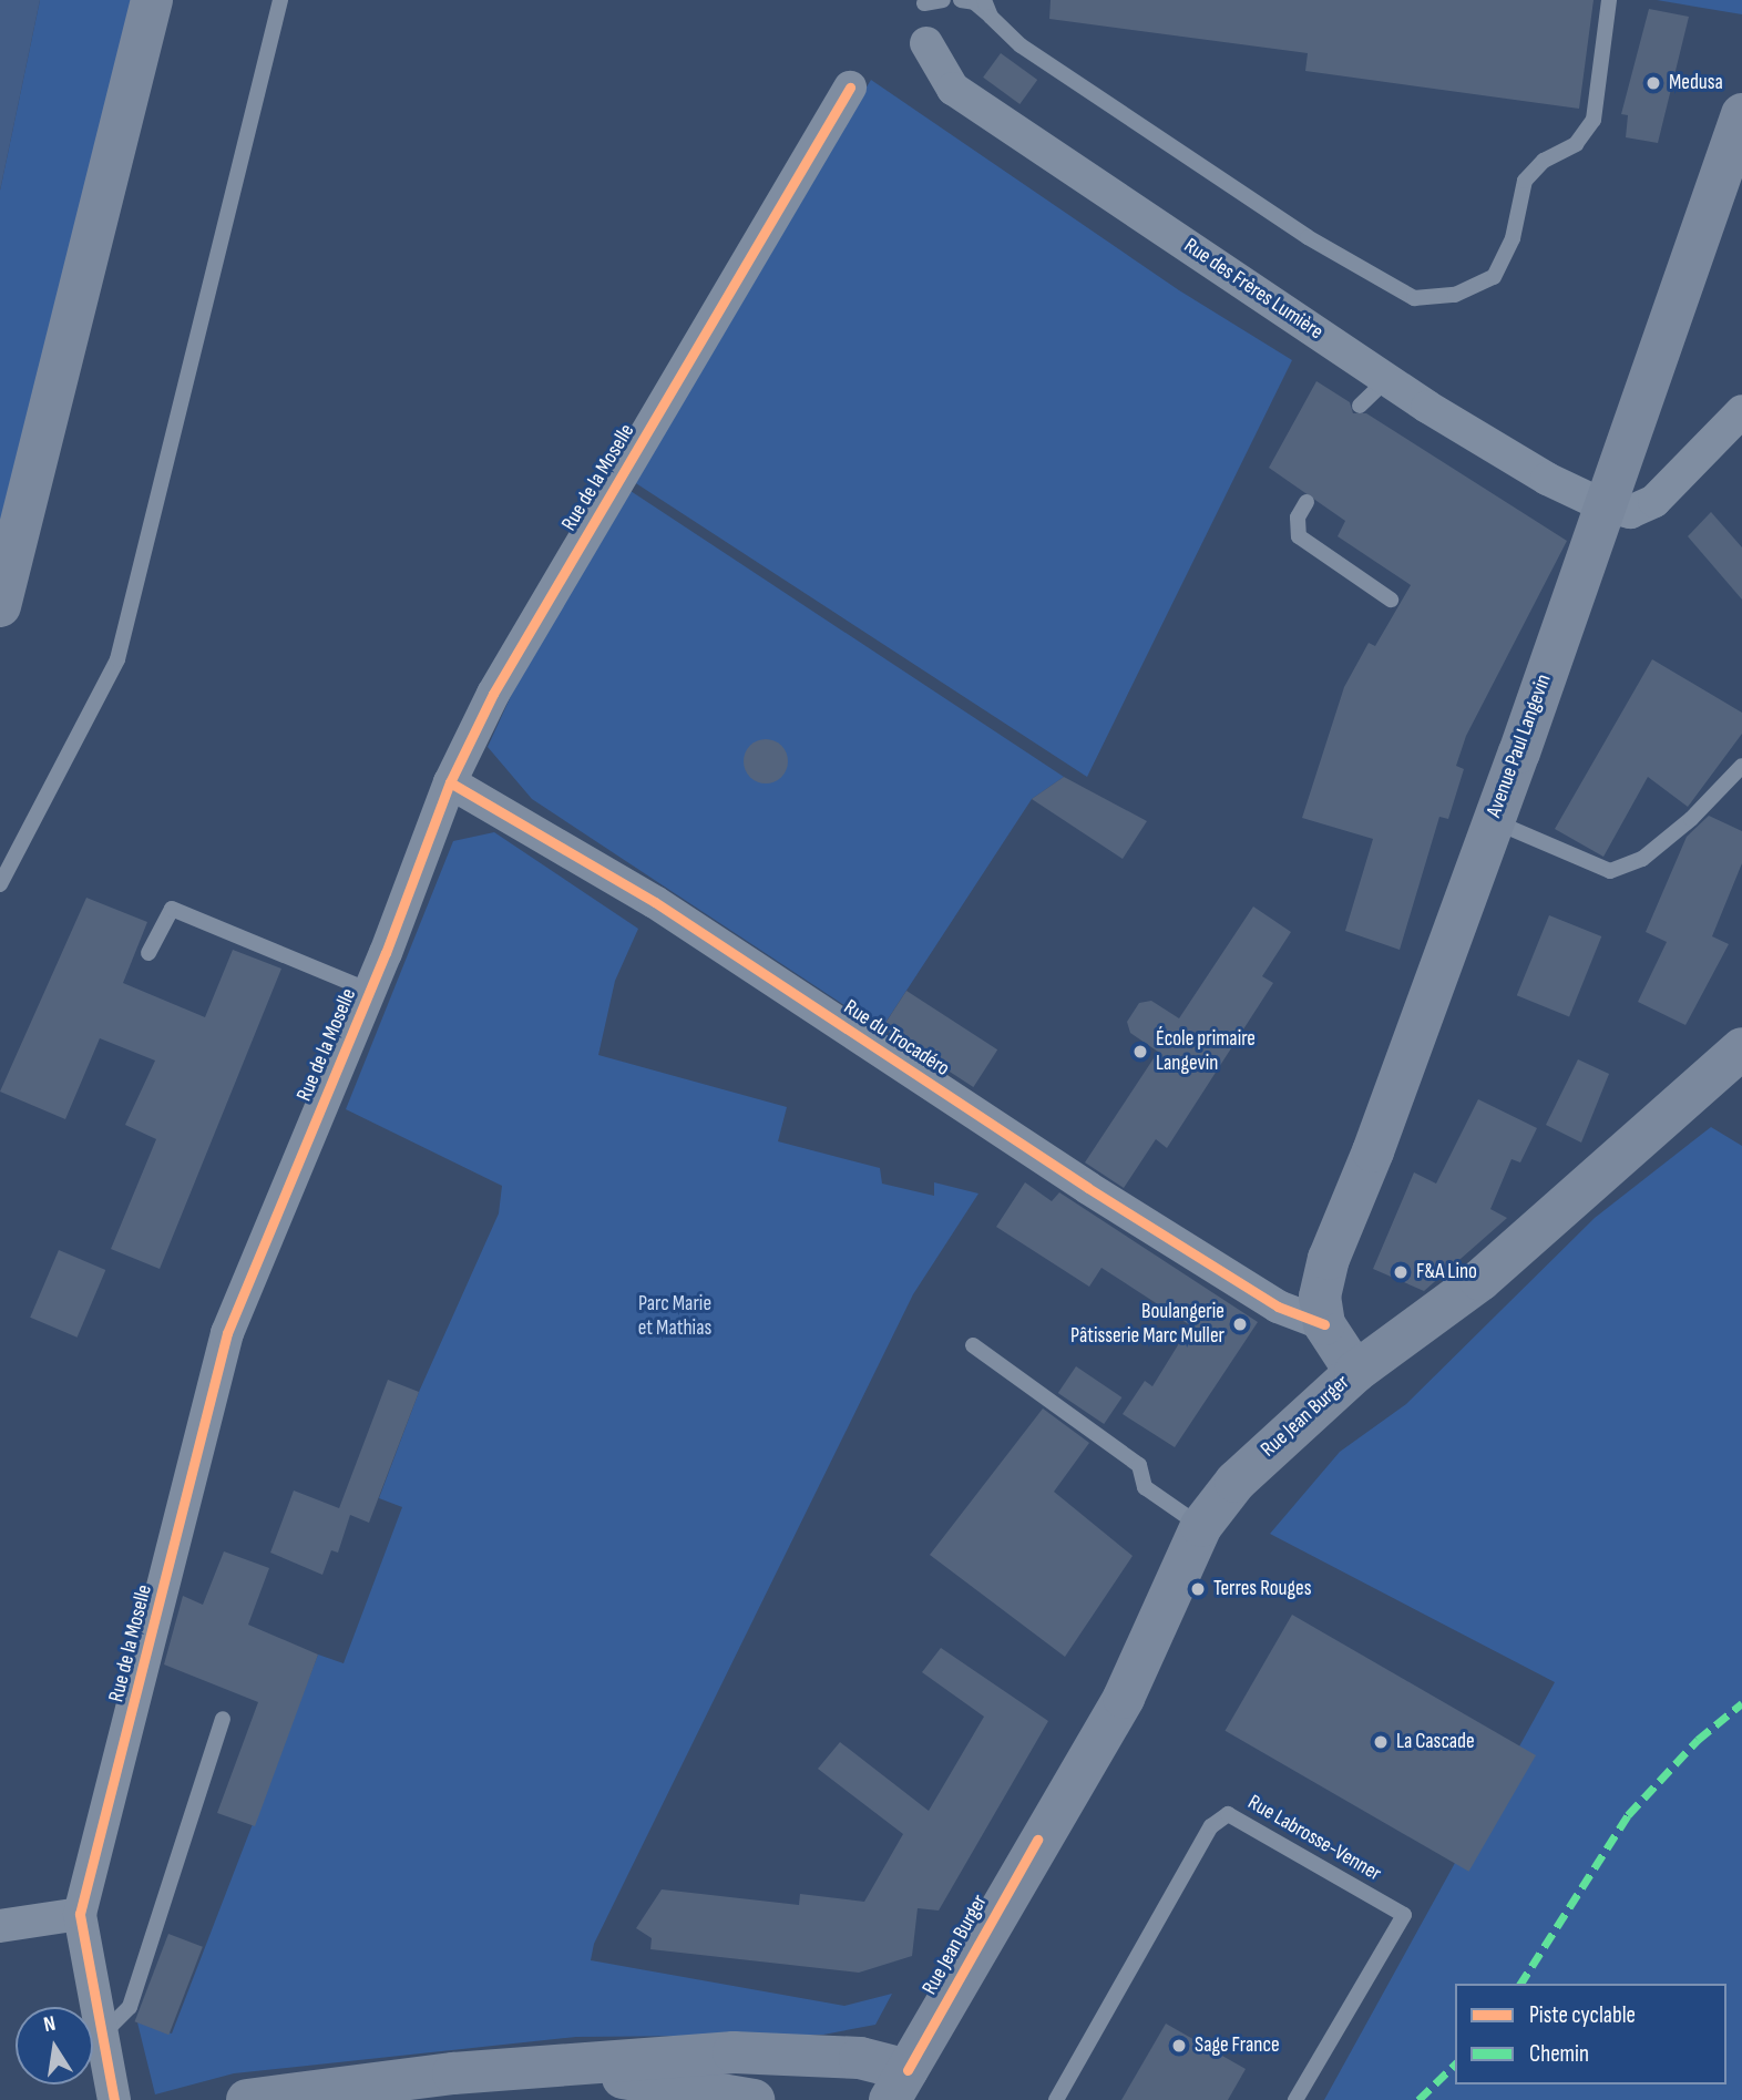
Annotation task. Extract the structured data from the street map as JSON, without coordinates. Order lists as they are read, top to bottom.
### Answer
{
  "streets": {
    "main road": ["Avenue Paul Langevin", "Rue Jean Burger"],
    "street": ["Rue des Frères Lumière", "Rue de la Moselle", "Rue du Trocadéro"],
    "lane": ["Rue Labrosse-Venner"]
  },
  "crossings": [
    ["Rue des Frères Lumière", "Avenue Paul Langevin"],
    ["Rue de la Moselle", "Rue du Trocadéro"],
    ["Avenue Paul Langevin", "Rue du Trocadéro"]
  ],
  "parks": ["Parc Marie et Mathias"],
  "places": [
    "Medusa",
    "École primaire Langevin",
    "F&A Lino",
    "Boulangerie Pâtisserie Marc Muller",
    "Terres Rouges",
    "La Cascade",
    "Sage France"
  ],
  "legend": ["Piste cyclable", "Chemin"],
  "north": "top"
}
